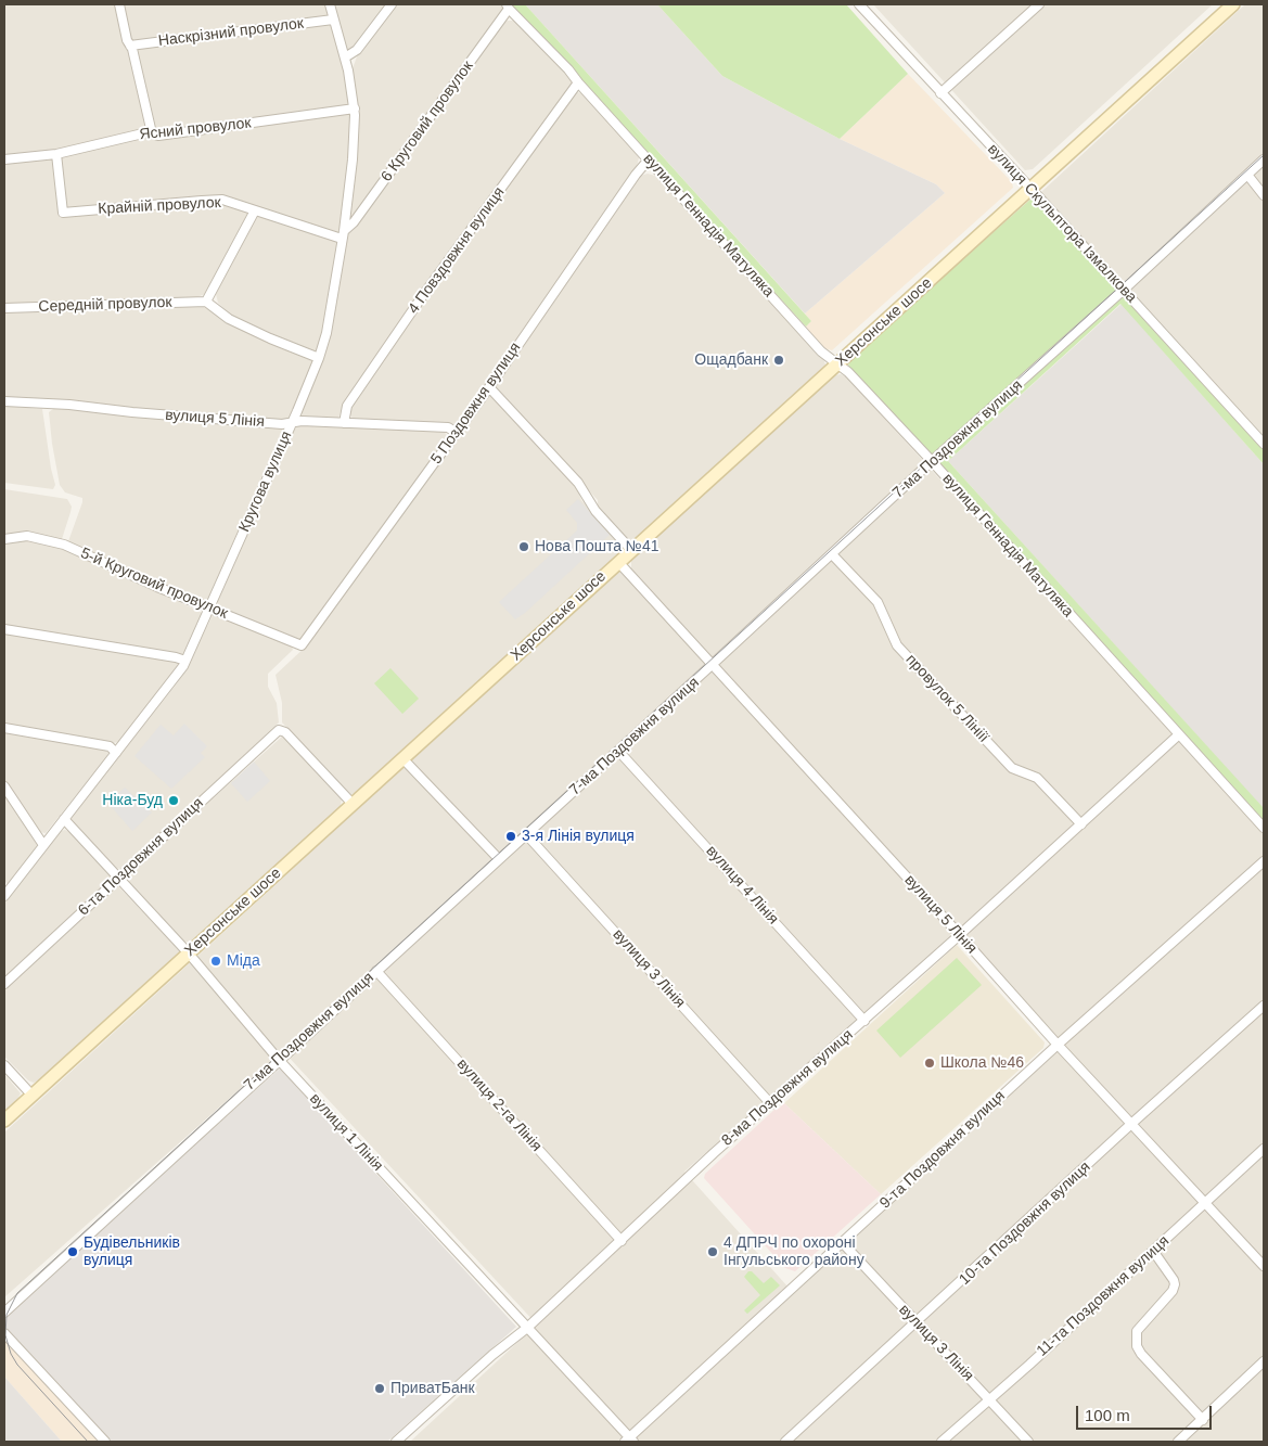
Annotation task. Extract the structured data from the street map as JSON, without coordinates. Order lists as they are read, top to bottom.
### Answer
{
  "streets": {
    "main road": ["Херсонське шосе"],
    "street": [
      "Наскрізний провулок",
      "6 Круговий провулок",
      "Ясний провулок",
      "Крайній провулок",
      "вулиця Скульптора Ізмалкова",
      "вулиця Геннадія Матуляка",
      "4 Повздовжня вулиця",
      "Середній провулок",
      "5 Поздовжня вулиця",
      "вулиця 5 Лінія",
      "7-ма Поздовжня вулиця",
      "Кругова вулиця",
      "5-й Круговий провулок",
      "провулок 5 Лініії",
      "6-та Поздовжня вулиця",
      "вулиця 4 Лінія",
      "вулиця 3 Лінія",
      "8-ма Поздовжня вулиця",
      "вулиця 2-га Лінія",
      "вулиця 1 Лінія",
      "9-та Поздовжня вулиця",
      "10-та Поздовжня вулиця",
      "11-та Поздовжня вулиця"
    ]
  },
  "crossings": [
    ["Наскрізний провулок", "Кругова вулиця"],
    ["6 Круговий провулок", "Крайній провулок"],
    ["6 Круговий провулок", "вулиця Геннадія Матуляка"],
    ["6 Круговий провулок", "Кругова вулиця"],
    ["Ясний провулок", "Крайній провулок"],
    ["Ясний провулок", "Кругова вулиця"],
    ["Крайній провулок", "Кругова вулиця"],
    ["вулиця Скульптора Ізмалкова", "Херсонське шосе"],
    ["вулиця Скульптора Ізмалкова", "7-ма Поздовжня вулиця"],
    ["вулиця Геннадія Матуляка", "4 Повздовжня вулиця"],
    ["вулиця Геннадія Матуляка", "Херсонське шосе"],
    ["вулиця Геннадія Матуляка", "5 Поздовжня вулиця"],
    ["вулиця Геннадія Матуляка", "7-ма Поздовжня вулиця"],
    ["вулиця Геннадія Матуляка", "8-ма Поздовжня вулиця"],
    ["4 Повздовжня вулиця", "вулиця 5 Лінія"],
    ["Херсонське шосе", "вулиця 5 Лінія"],
    ["Херсонське шосе", "6-та Поздовжня вулиця"],
    ["Херсонське шосе", "вулиця 1 Лінія"],
    ["5 Поздовжня вулиця", "вулиця 5 Лінія"],
    ["5 Поздовжня вулиця", "5-й Круговий провулок"],
    ["вулиця 5 Лінія", "7-ма Поздовжня вулиця"],
    ["вулиця 5 Лінія", "Кругова вулиця"],
    ["вулиця 5 Лінія", "8-ма Поздовжня вулиця"],
    ["вулиця 5 Лінія", "9-та Поздовжня вулиця"],
    ["вулиця 5 Лінія", "10-та Поздовжня вулиця"],
    ["вулиця 5 Лінія", "11-та Поздовжня вулиця"],
    ["7-ма Поздовжня вулиця", "провулок 5 Лініії"],
    ["7-ма Поздовжня вулиця", "вулиця 4 Лінія"],
    ["7-ма Поздовжня вулиця", "вулиця 3 Лінія"],
    ["7-ма Поздовжня вулиця", "вулиця 2-га Лінія"],
    ["7-ма Поздовжня вулиця", "вулиця 1 Лінія"],
    ["Кругова вулиця", "5-й Круговий провулок"],
    ["Кругова вулиця", "вулиця 1 Лінія"],
    ["провулок 5 Лініії", "8-ма Поздовжня вулиця"],
    ["6-та Поздовжня вулиця", "вулиця 1 Лінія"],
    ["вулиця 4 Лінія", "8-ма Поздовжня вулиця"],
    ["вулиця 3 Лінія", "8-ма Поздовжня вулиця"],
    ["вулиця 3 Лінія", "9-та Поздовжня вулиця"],
    ["вулиця 3 Лінія", "10-та Поздовжня вулиця"],
    ["вулиця 3 Лінія", "11-та Поздовжня вулиця"],
    ["8-ма Поздовжня вулиця", "вулиця 2-га Лінія"],
    ["8-ма Поздовжня вулиця", "вулиця 1 Лінія"],
    ["вулиця 1 Лінія", "9-та Поздовжня вулиця"]
  ],
  "places": [
    "Ощадбанк",
    "Нова Пошта №41",
    "Ніка-Буд",
    "3-я Лінія вулиця",
    "Міда",
    "Школа №46",
    "Будівельників вулиця",
    "4 ДПРЧ по охороні Інгульського району",
    "ПриватБанк"
  ],
  "scale_bar": "100 m"
}
